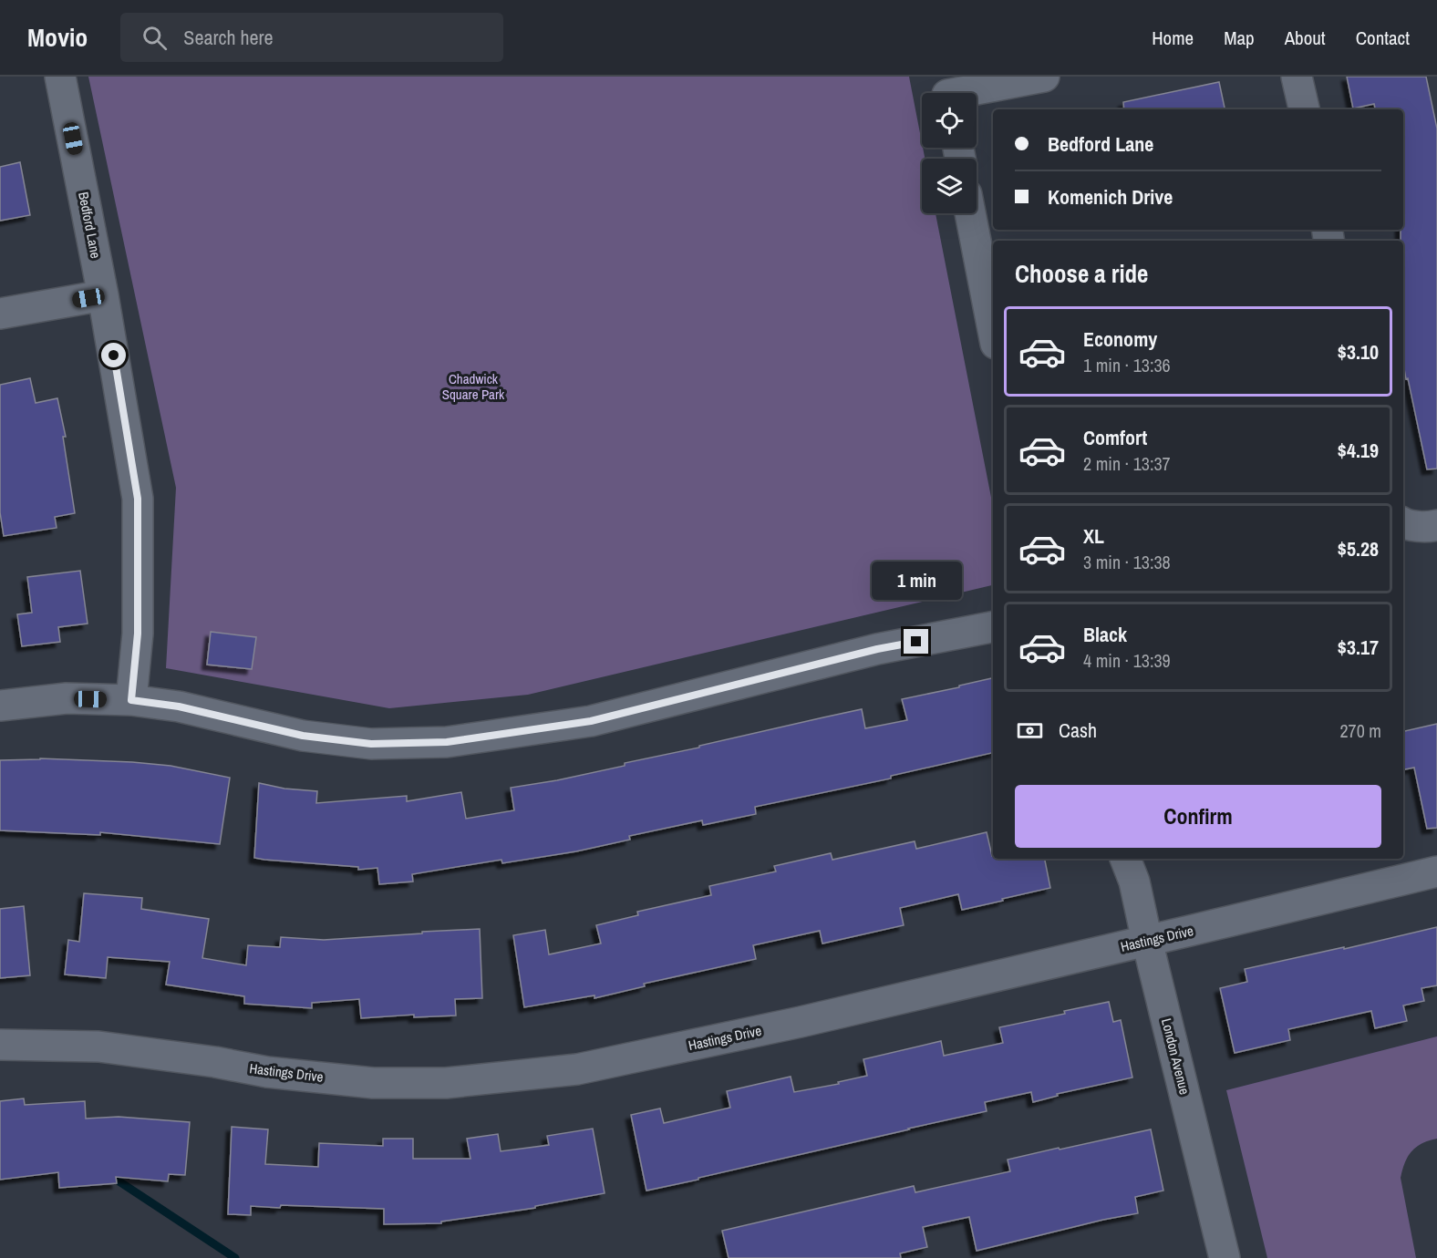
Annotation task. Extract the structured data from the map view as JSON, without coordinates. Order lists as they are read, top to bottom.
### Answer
{
  "streets": {
    "street": ["Bedford Lane", "Hastings Drive", "London Avenue"]
  },
  "crossings": [
    ["Hastings Drive", "London Avenue"]
  ],
  "parks": ["Chadwick Square Park"],
  "page": {
    "header": "Movio",
    "search": "Search here",
    "nav": [
      "Home",
      "Map",
      "About",
      "Contact"
    ],
    "banner": ["Bedford Lane", "Komenich Drive"],
    "heading": "Choose a ride",
    "list": [
      {
        "name": "Economy",
        "note": "1 min · 13:36",
        "value": "$3.10"
      },
      {
        "name": "Comfort",
        "note": "2 min · 13:37",
        "value": "$4.19"
      },
      {
        "name": "XL",
        "note": "3 min · 13:38",
        "value": "$5.28"
      },
      {
        "name": "Black",
        "note": "4 min · 13:39",
        "value": "$3.17"
      }
    ],
    "bubble": "1 min",
    "pay": ["Cash", "270 m"],
    "buttons": "Confirm"
  }
}
